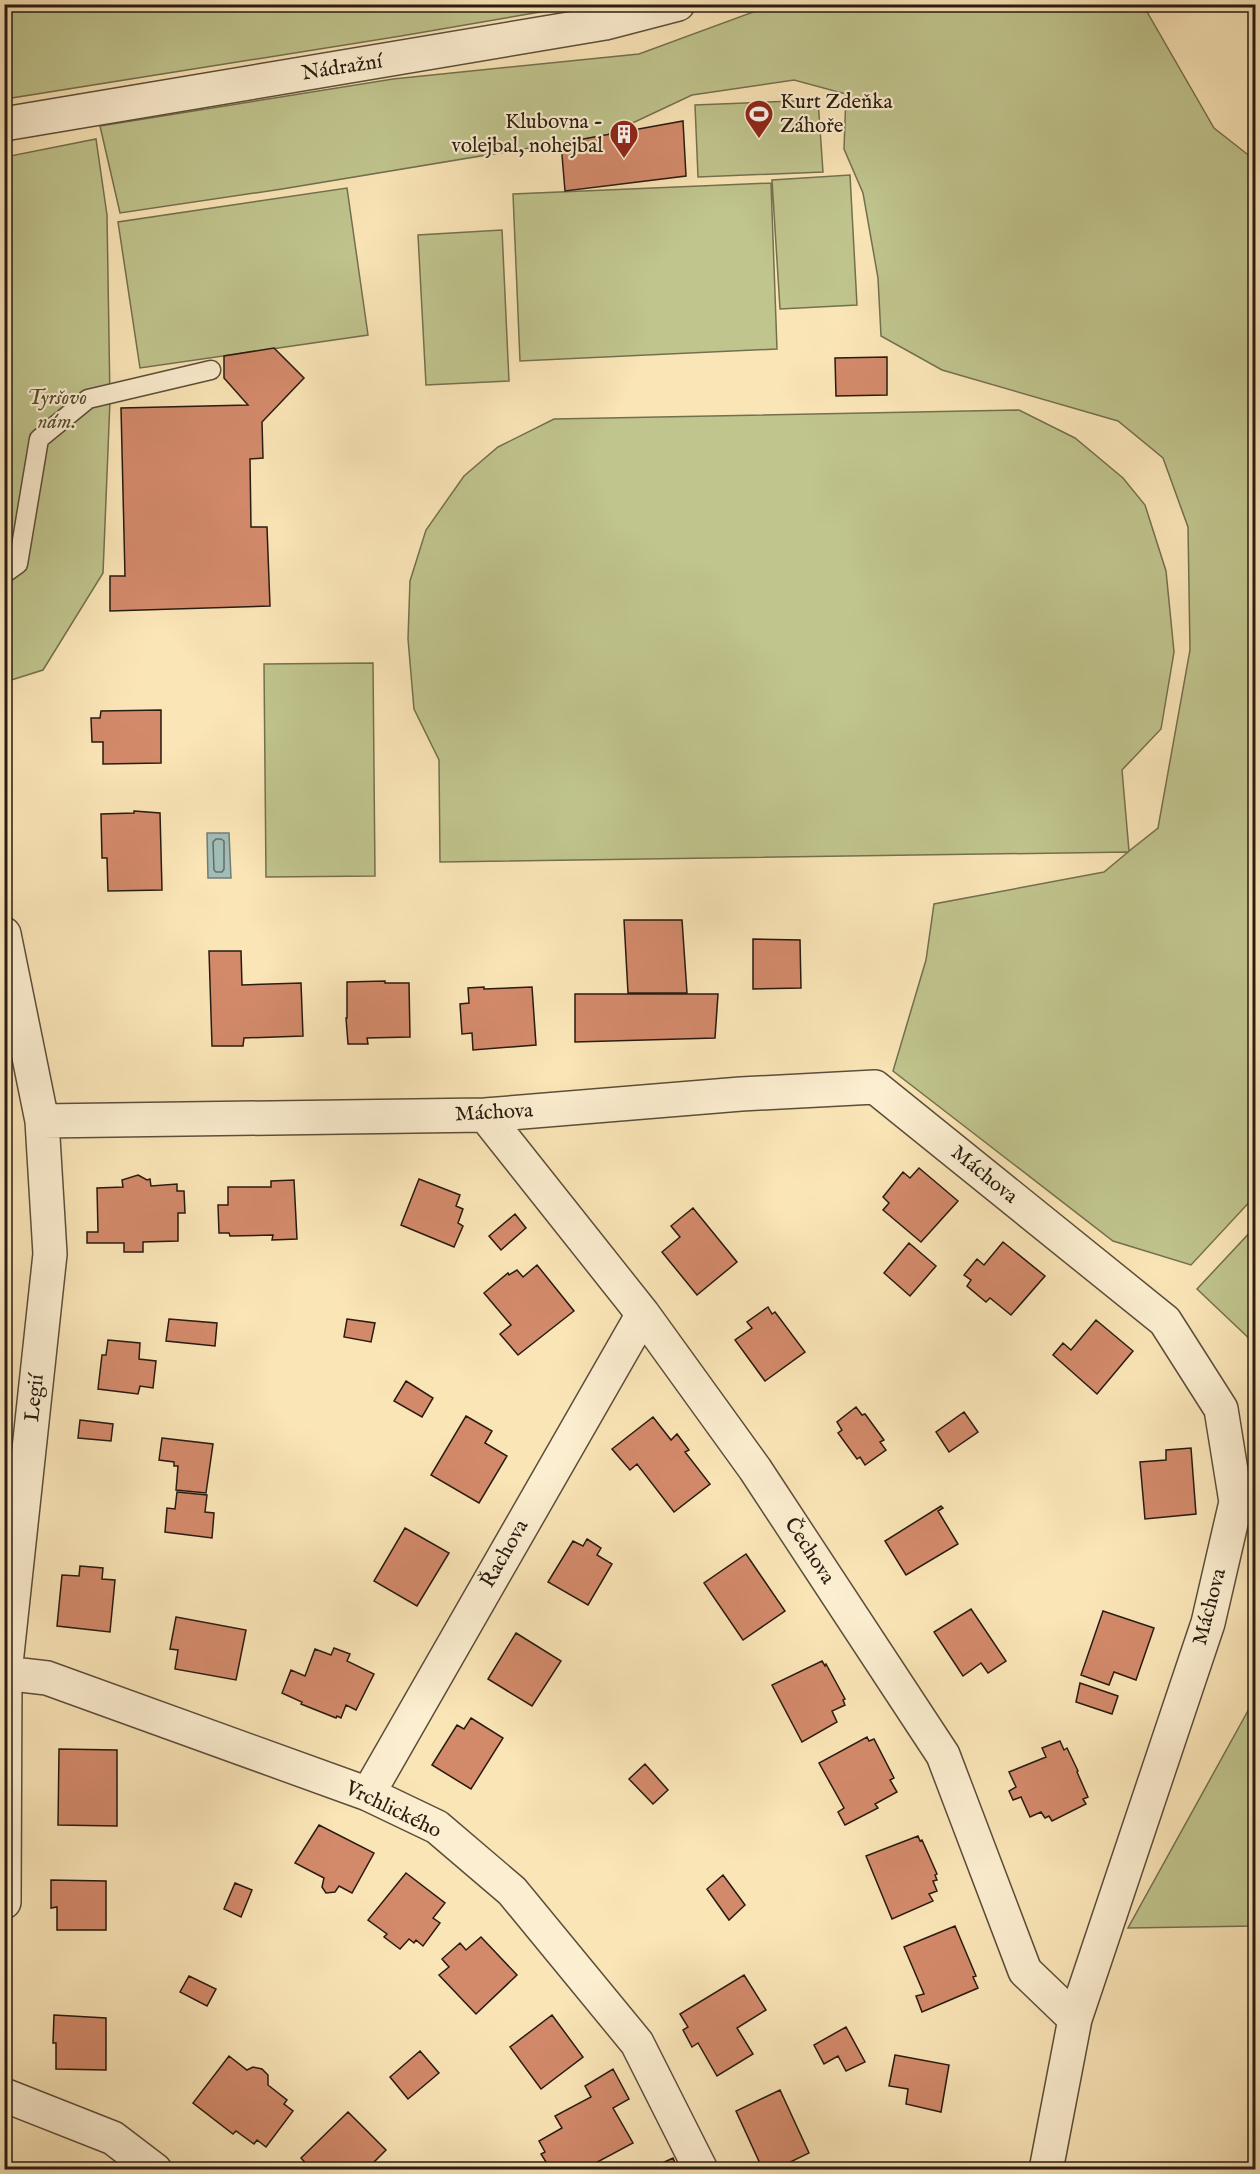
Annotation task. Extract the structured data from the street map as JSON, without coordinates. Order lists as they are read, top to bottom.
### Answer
{
  "streets": {
    "street": [
      "Nádražní",
      "Máchova",
      "Legií",
      "Čechova",
      "Řachova",
      "Vrchlického"
    ]
  },
  "crossings": [
    ["Máchova", "Legií"],
    ["Máchova", "Čechova"],
    ["Legií", "Vrchlického"],
    ["Čechova", "Řachova"],
    ["Řachova", "Vrchlického"]
  ],
  "parks": ["Tyršovo nám."],
  "places": {
    "sports": ["Kurt Zdeňka Záhoře"],
    "building": ["Klubovna - volejbal, nohejbal"]
  }
}
